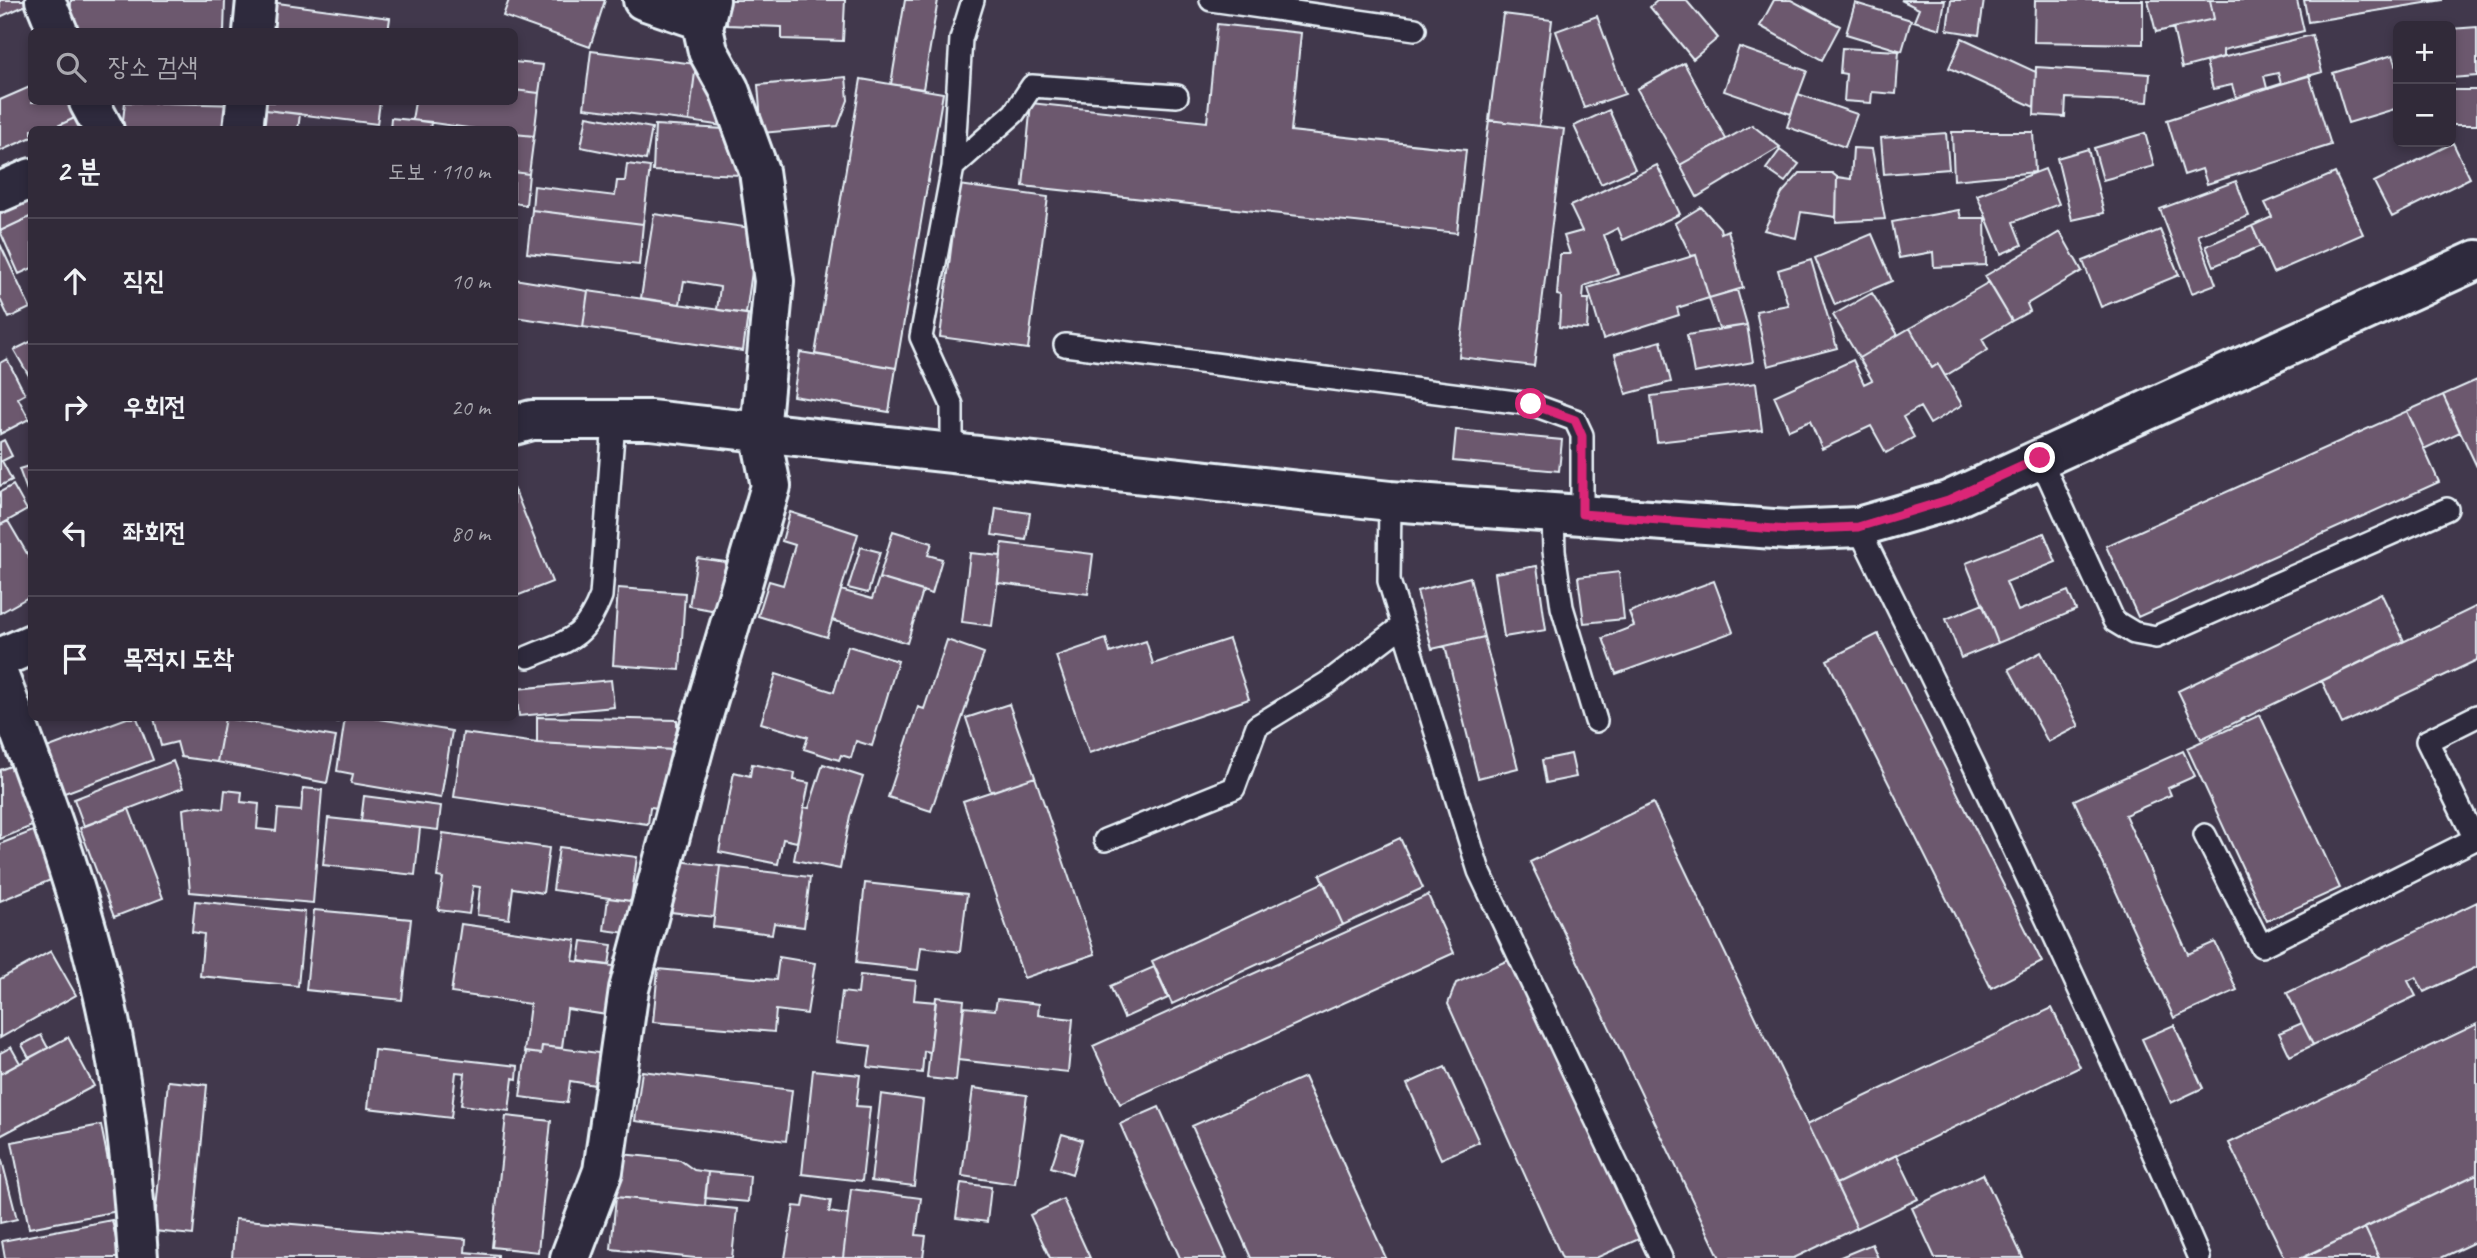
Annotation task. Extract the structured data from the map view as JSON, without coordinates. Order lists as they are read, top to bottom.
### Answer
{
  "page": {
    "map_buttons": ["+", "−"],
    "search": "장소 검색",
    "heading": ["2 분", "도보 · 110 m"],
    "list": [
      ["직진", "10 m"],
      ["우회전", "20 m"],
      ["좌회전", "80 m"],
      "목적지 도착"
    ]
  }
}
